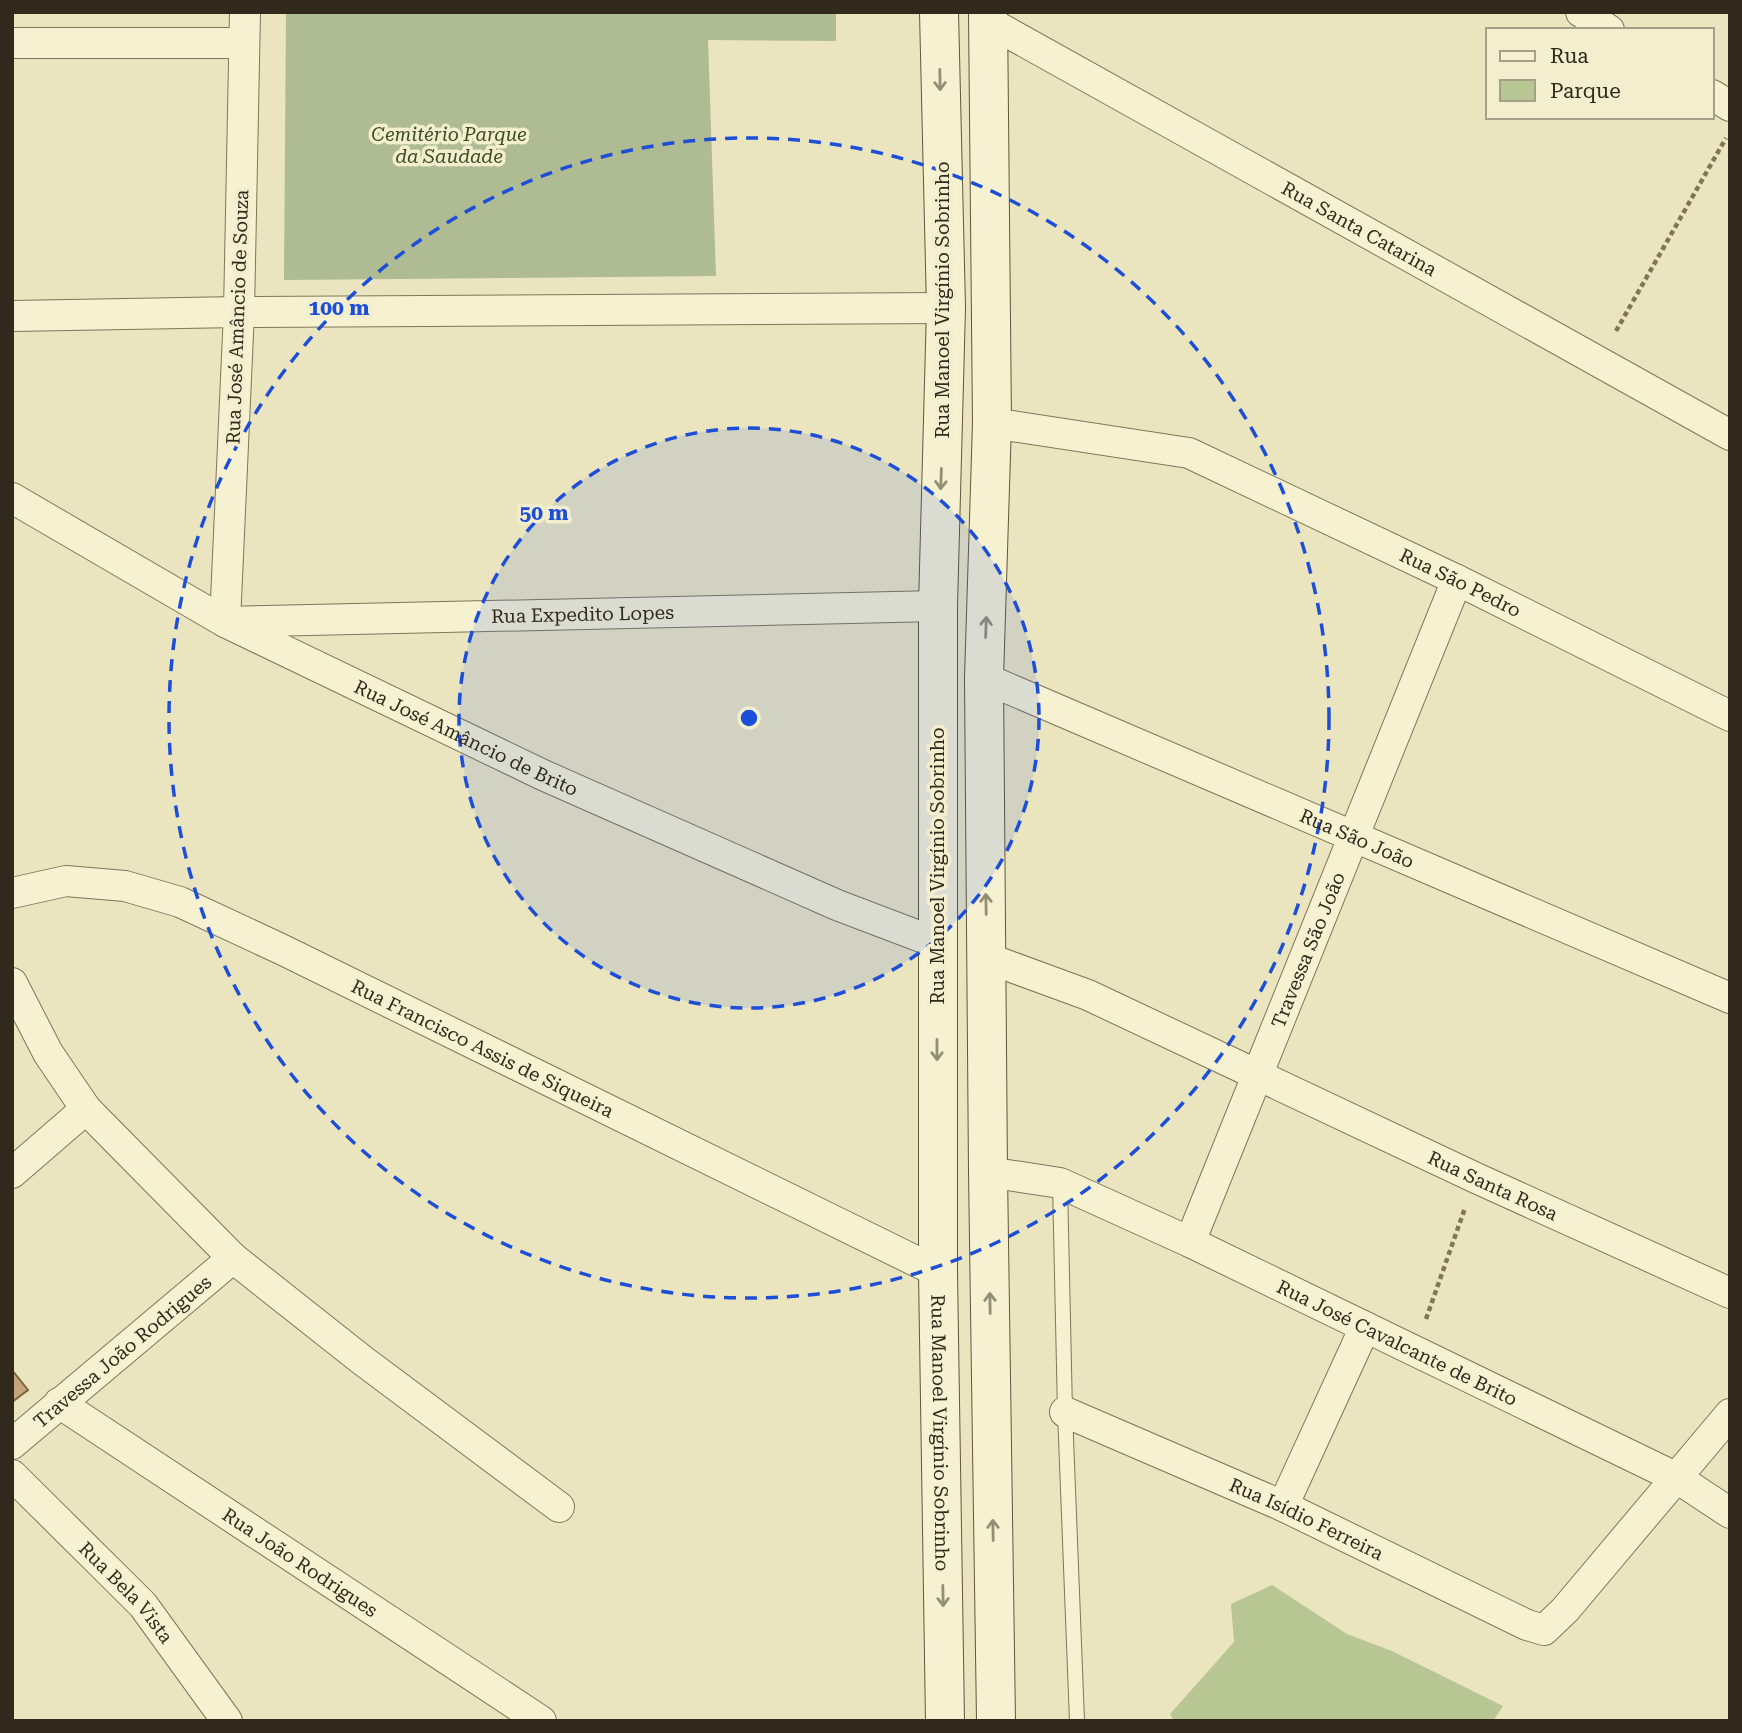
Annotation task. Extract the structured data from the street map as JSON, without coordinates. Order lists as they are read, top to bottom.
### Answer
{
  "streets": {
    "main road": ["Rua Manoel Virgínio Sobrinho"],
    "street": [
      "Rua Santa Catarina",
      "Rua José Amâncio de Souza",
      "Rua São Pedro",
      "Rua Expedito Lopes",
      "Rua José Amâncio de Brito",
      "Rua São João",
      "Travessa São João",
      "Rua Francisco Assis de Siqueira",
      "Rua Santa Rosa",
      "Rua José Cavalcante de Brito",
      "Travessa João Rodrigues",
      "Rua Isídio Ferreira",
      "Rua João Rodrigues",
      "Rua Bela Vista"
    ]
  },
  "crossings": [
    ["Rua Manoel Virgínio Sobrinho", "Rua Expedito Lopes"],
    ["Rua Manoel Virgínio Sobrinho", "Rua José Amâncio de Brito"],
    ["Rua Manoel Virgínio Sobrinho", "Rua Francisco Assis de Siqueira"],
    ["Rua José Amâncio de Souza", "Rua Expedito Lopes"],
    ["Rua José Amâncio de Souza", "Rua José Amâncio de Brito"],
    ["Rua São Pedro", "Travessa São João"],
    ["Rua Expedito Lopes", "Rua José Amâncio de Brito"],
    ["Rua São João", "Travessa São João"],
    ["Travessa São João", "Rua Santa Rosa"],
    ["Travessa São João", "Rua José Cavalcante de Brito"],
    ["Rua José Cavalcante de Brito", "Rua Isídio Ferreira"],
    ["Travessa João Rodrigues", "Rua João Rodrigues"]
  ],
  "parks": ["Cemitério Parque da Saudade"],
  "legend": ["Rua", "Parque"],
  "rings": ["100 m", "50 m"]
}
